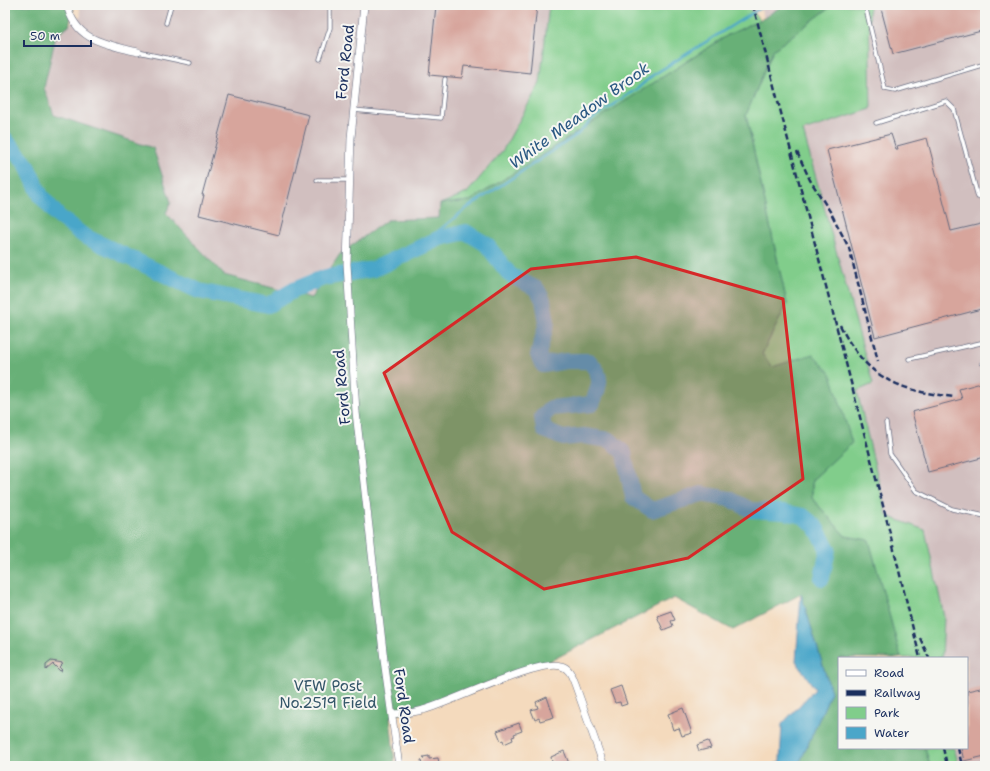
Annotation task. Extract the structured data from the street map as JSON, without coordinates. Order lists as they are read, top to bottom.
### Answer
{
  "streets": {
    "street": ["Ford Road"]
  },
  "water": ["White Meadow Brook"],
  "parks": ["VFW Post No.2519 Field"],
  "legend": [
    "Road",
    "Railway",
    "Park",
    "Water"
  ],
  "scale_bar": "50 m"
}
